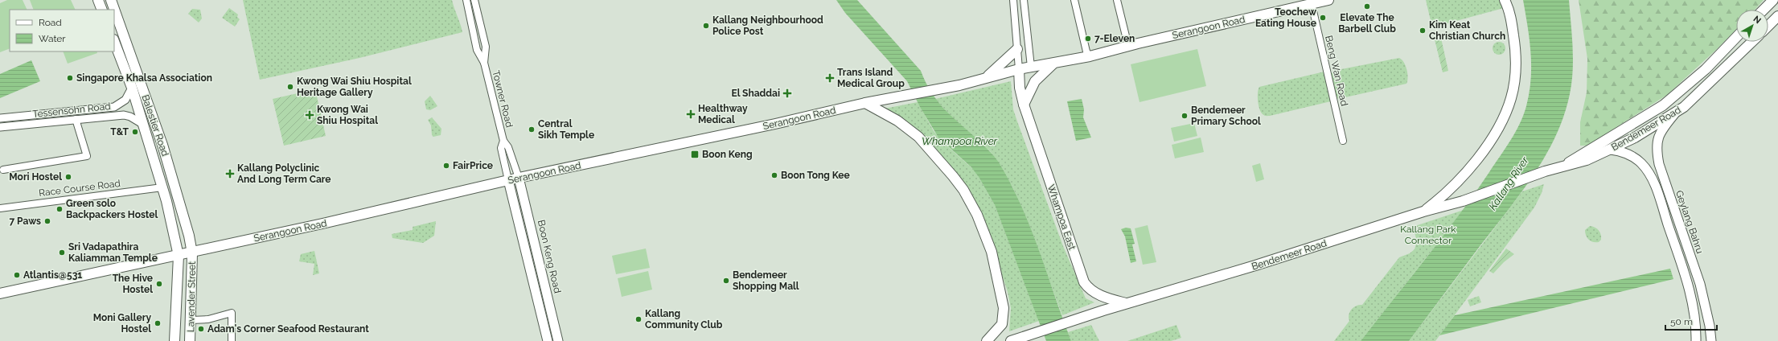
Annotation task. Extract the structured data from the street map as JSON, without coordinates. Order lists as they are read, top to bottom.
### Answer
{
  "streets": {
    "main road": [
      "Serangoon Road",
      "Balestier Road",
      "Bendemeer Road",
      "Whampoa East",
      "Geylang Bahru",
      "Boon Keng Road",
      "Lavender Street"
    ],
    "street": [
      "Beng Wan Road",
      "Towner Road",
      "Tessensohn Road",
      "Race Course Road"
    ]
  },
  "crossings": [
    ["Serangoon Road", "Beng Wan Road"],
    ["Serangoon Road", "Towner Road"],
    ["Serangoon Road", "Balestier Road"],
    ["Serangoon Road", "Whampoa East"],
    ["Serangoon Road", "Boon Keng Road"],
    ["Serangoon Road", "Lavender Street"],
    ["Towner Road", "Boon Keng Road"],
    ["Tessensohn Road", "Balestier Road"],
    ["Balestier Road", "Race Course Road"],
    ["Balestier Road", "Lavender Street"],
    ["Bendemeer Road", "Whampoa East"],
    ["Bendemeer Road", "Geylang Bahru"]
  ],
  "water": ["Whampoa River", "Kallang River"],
  "parks": ["Kallang Park Connector"],
  "places": {
    "other": [
      "Elevate The Barbell Club",
      "Teochew Eating House",
      "Kallang Neighbourhood Police Post",
      "Kim Keat Christian Church",
      "7-Eleven",
      "Singapore Khalsa Association",
      "Kwong Wai Shiu Hospital Heritage Gallery",
      "Bendemeer Primary School",
      "Central Sikh Temple",
      "T&T",
      "FairPrice",
      "Boon Tong Kee",
      "Mori Hostel",
      "Green solo Backpackers Hostel",
      "7 Paws",
      "Sri Vadapathira Kaliamman Temple",
      "Atlantis@531",
      "Bendemeer Shopping Mall",
      "The Hive Hostel",
      "Kallang Community Club",
      "Moni Gallery Hostel",
      "Adam's Corner Seafood Restaurant"
    ],
    "health": [
      "Trans Island Medical Group",
      "El Shaddai",
      "Healthway Medical",
      "Kwong Wai Shiu Hospital",
      "Kallang Polyclinic And Long Term Care"
    ],
    "transit": ["Boon Keng"]
  },
  "legend": ["Road", "Water"],
  "scale_bar": "50 m",
  "north": "top right"
}
